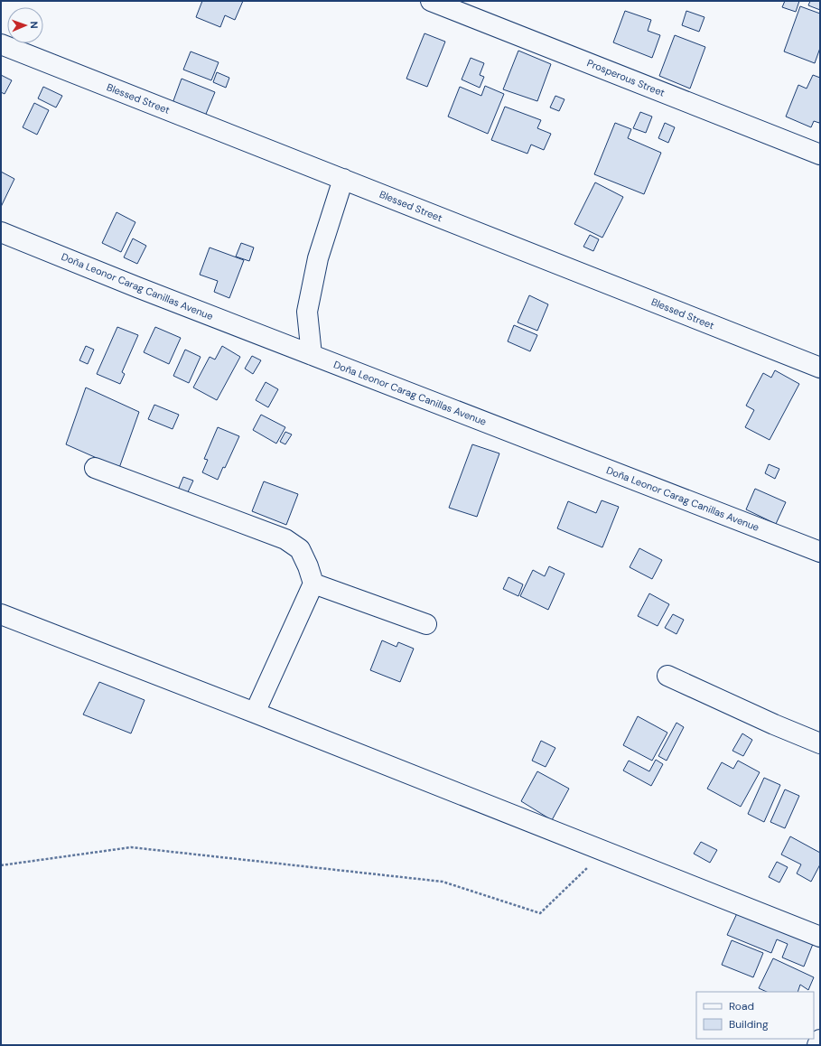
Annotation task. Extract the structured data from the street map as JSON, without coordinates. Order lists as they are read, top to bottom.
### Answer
{
  "streets": {
    "main road": ["Prosperous Street", "Blessed Street", "Doña Leonor Carag Canillas Avenue"]
  },
  "legend": ["Road", "Building"],
  "north": "right"
}
